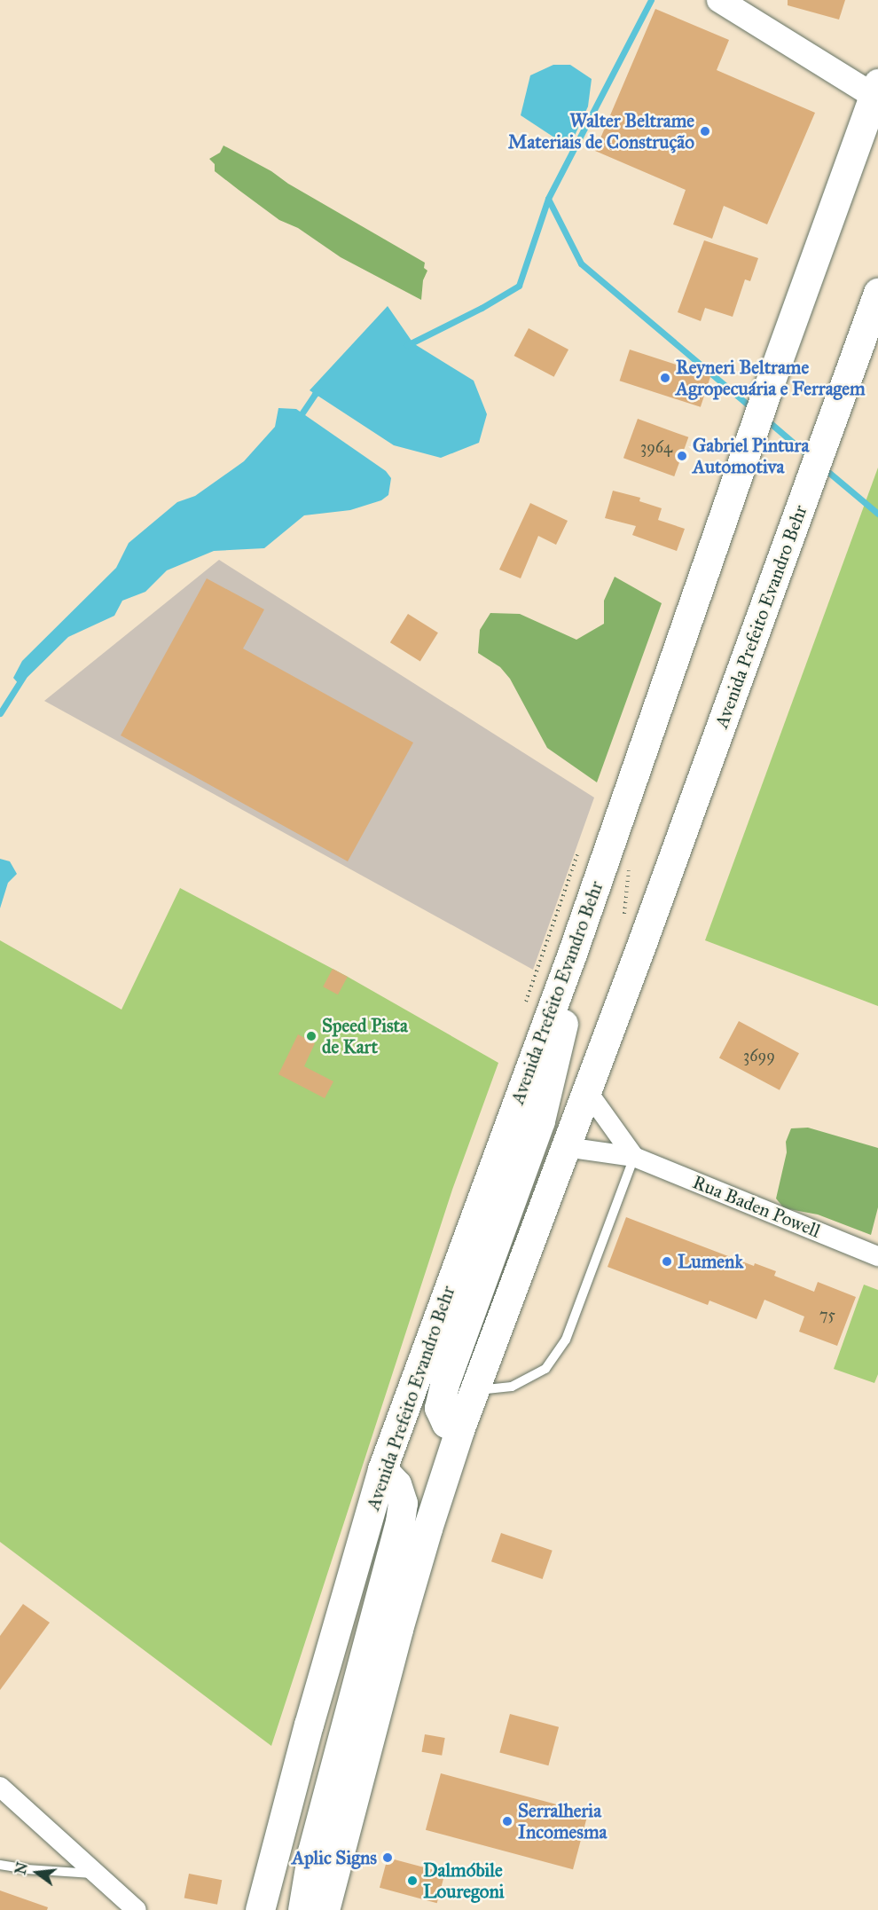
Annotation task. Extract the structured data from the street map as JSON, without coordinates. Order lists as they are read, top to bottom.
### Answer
{
  "streets": {
    "highway": ["Avenida Prefeito Evandro Behr"],
    "street": ["Rua Baden Powell"]
  },
  "crossings": [
    ["Avenida Prefeito Evandro Behr", "Rua Baden Powell"]
  ],
  "places": [
    "Walter Beltrame Materiais de Construção",
    "Reyneri Beltrame Agropecuária e Ferragem",
    "Gabriel Pintura Automotiva",
    "Speed Pista de Kart",
    "Lumenk",
    "Serralheria Incomesma",
    "Aplic Signs",
    "Dalmóbile Louregoni"
  ],
  "house_numbers": ["3964", "3699", "75"],
  "north": "left"
}
